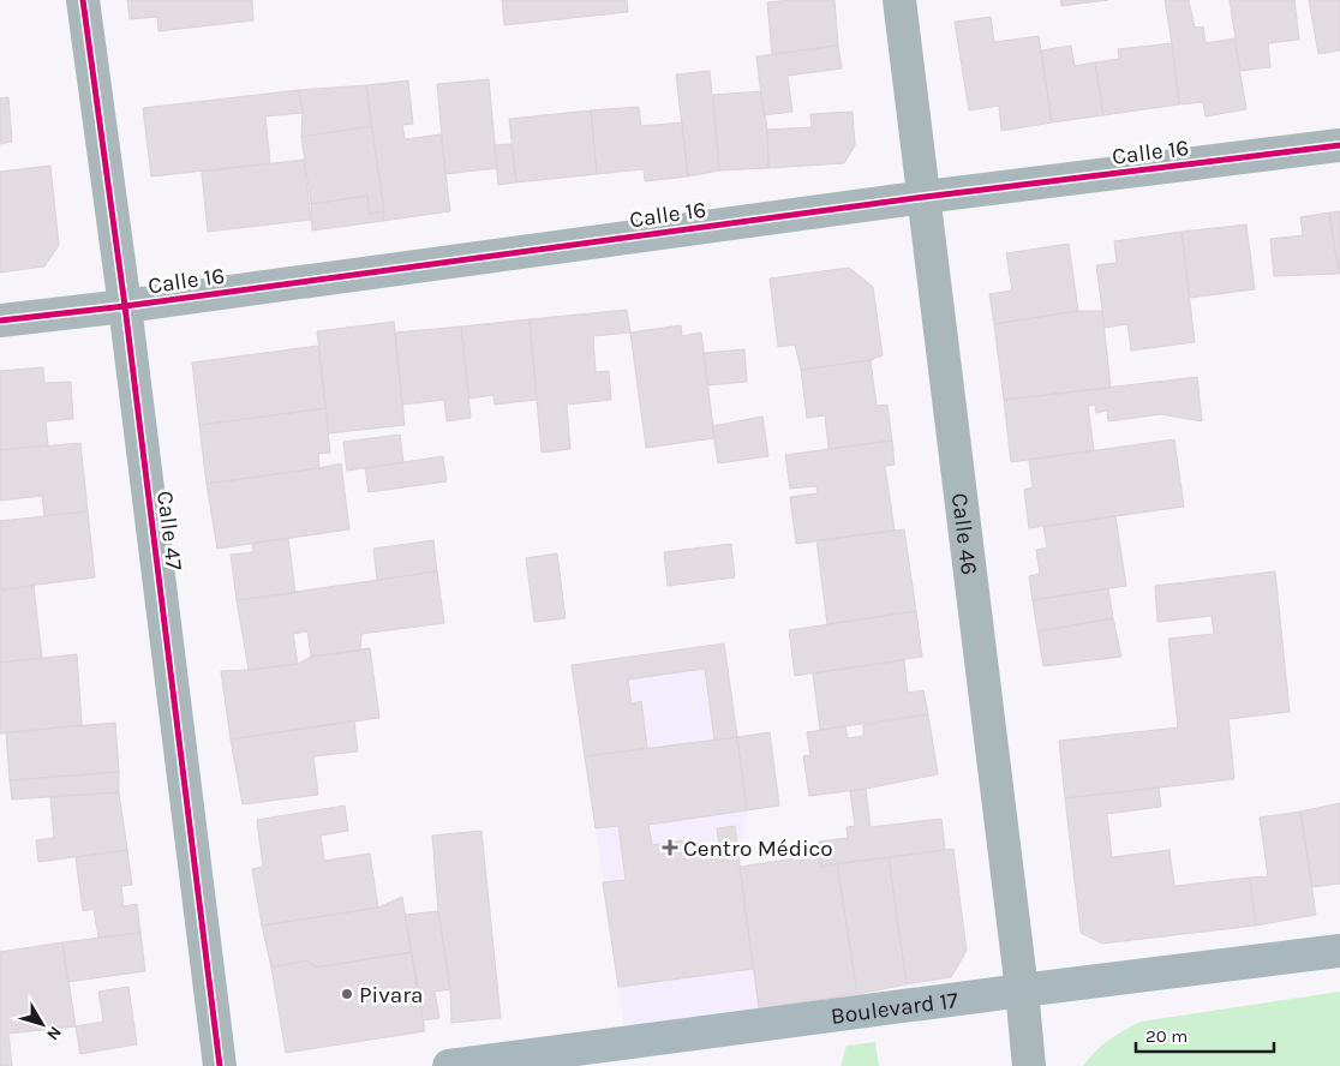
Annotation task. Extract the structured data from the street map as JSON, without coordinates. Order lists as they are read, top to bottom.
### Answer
{
  "streets": {
    "main road": ["Boulevard 17"],
    "street": ["Calle 16", "Calle 47", "Calle 46"]
  },
  "crossings": [
    ["Calle 16", "Calle 47"],
    ["Calle 16", "Calle 46"],
    ["Calle 46", "Boulevard 17"]
  ],
  "places": {
    "health": ["Centro Médico"],
    "other": ["Pivara"]
  },
  "scale_bar": "20 m",
  "north": "bottom right"
}
